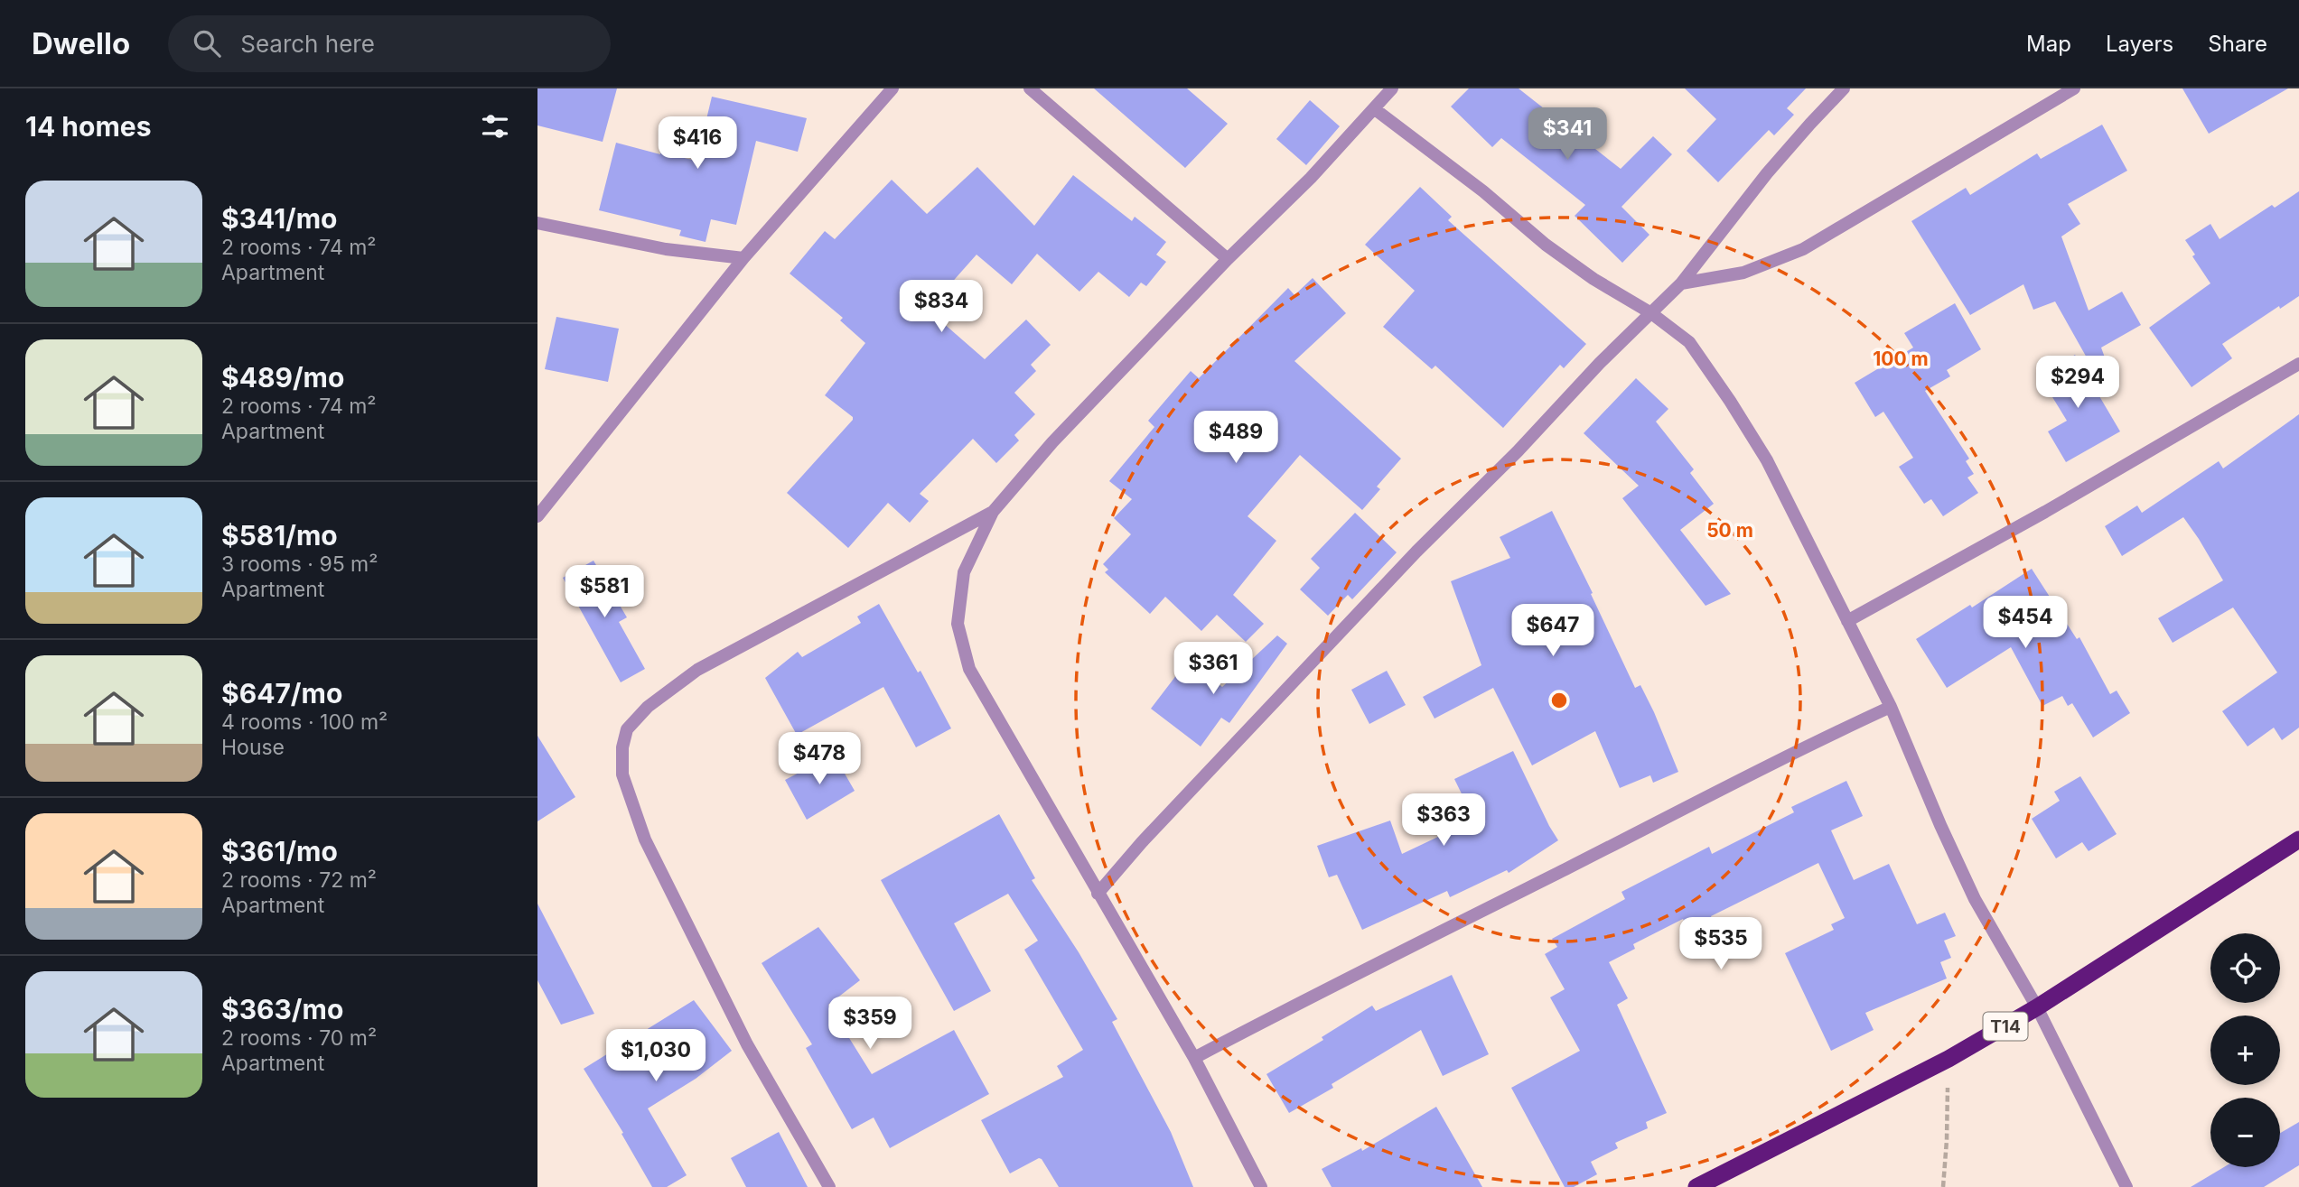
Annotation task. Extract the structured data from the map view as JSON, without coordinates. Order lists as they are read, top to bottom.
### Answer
{
  "streets": {
    "highway": ["T14"]
  },
  "page": {
    "header": "Dwello",
    "search": "Search here",
    "nav": ["Map", "Layers", "Share"],
    "heading": "14 homes",
    "price": [
      "$341",
      "$416",
      "$834",
      "$294",
      "$489",
      "$581",
      "$454",
      "$647",
      "$361",
      "$478",
      "$363",
      "$535",
      "$359",
      "$1,030"
    ],
    "list": [
      {
        "name": "$341/mo",
        "note": "2 rooms · 74 m² · Apartment"
      },
      {
        "name": "$489/mo",
        "note": "2 rooms · 74 m² · Apartment"
      },
      {
        "name": "$581/mo",
        "note": "3 rooms · 95 m² · Apartment"
      },
      {
        "name": "$647/mo",
        "note": "4 rooms · 100 m² · House"
      },
      {
        "name": "$361/mo",
        "note": "2 rooms · 72 m² · Apartment"
      },
      {
        "name": "$363/mo",
        "note": "2 rooms · 70 m² · Apartment"
      }
    ],
    "map_buttons": ["+", "−"]
  },
  "rings": ["100 m", "50 m"]
}
